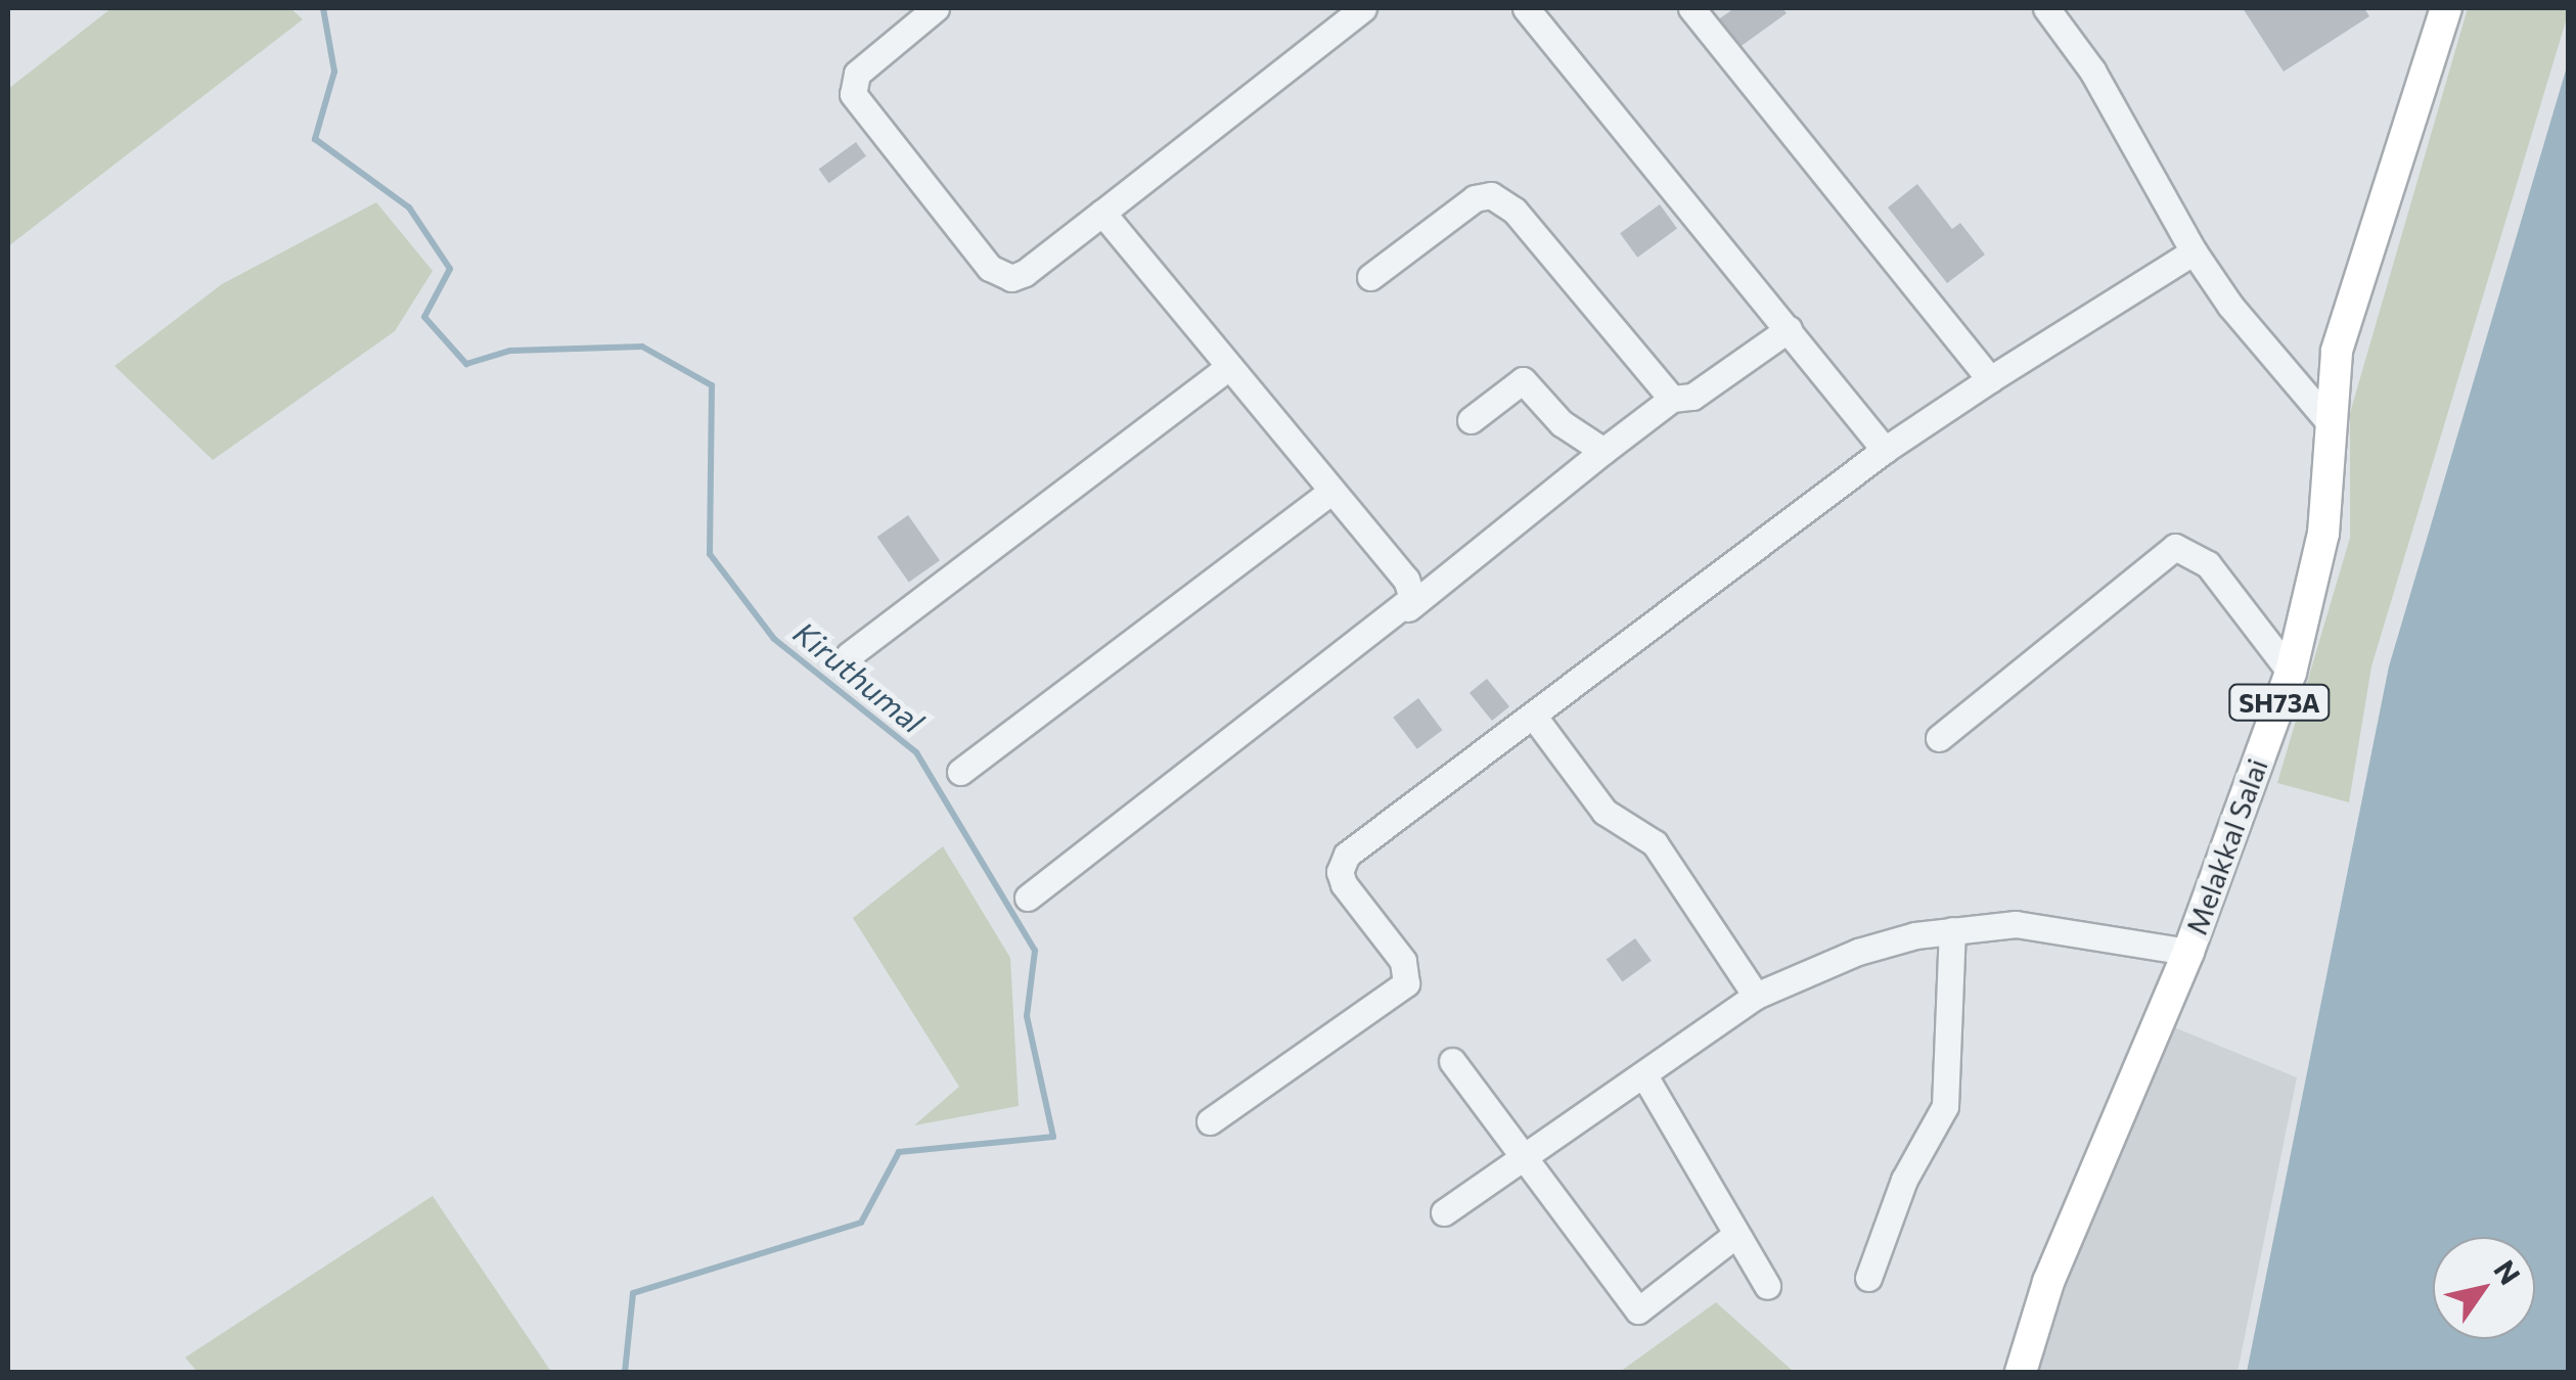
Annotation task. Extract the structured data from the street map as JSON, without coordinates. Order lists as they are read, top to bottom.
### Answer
{
  "streets": {
    "main road": ["SH73A", "Melakkal Salai"]
  },
  "water": ["Kiruthumal"],
  "north": "top right"
}
